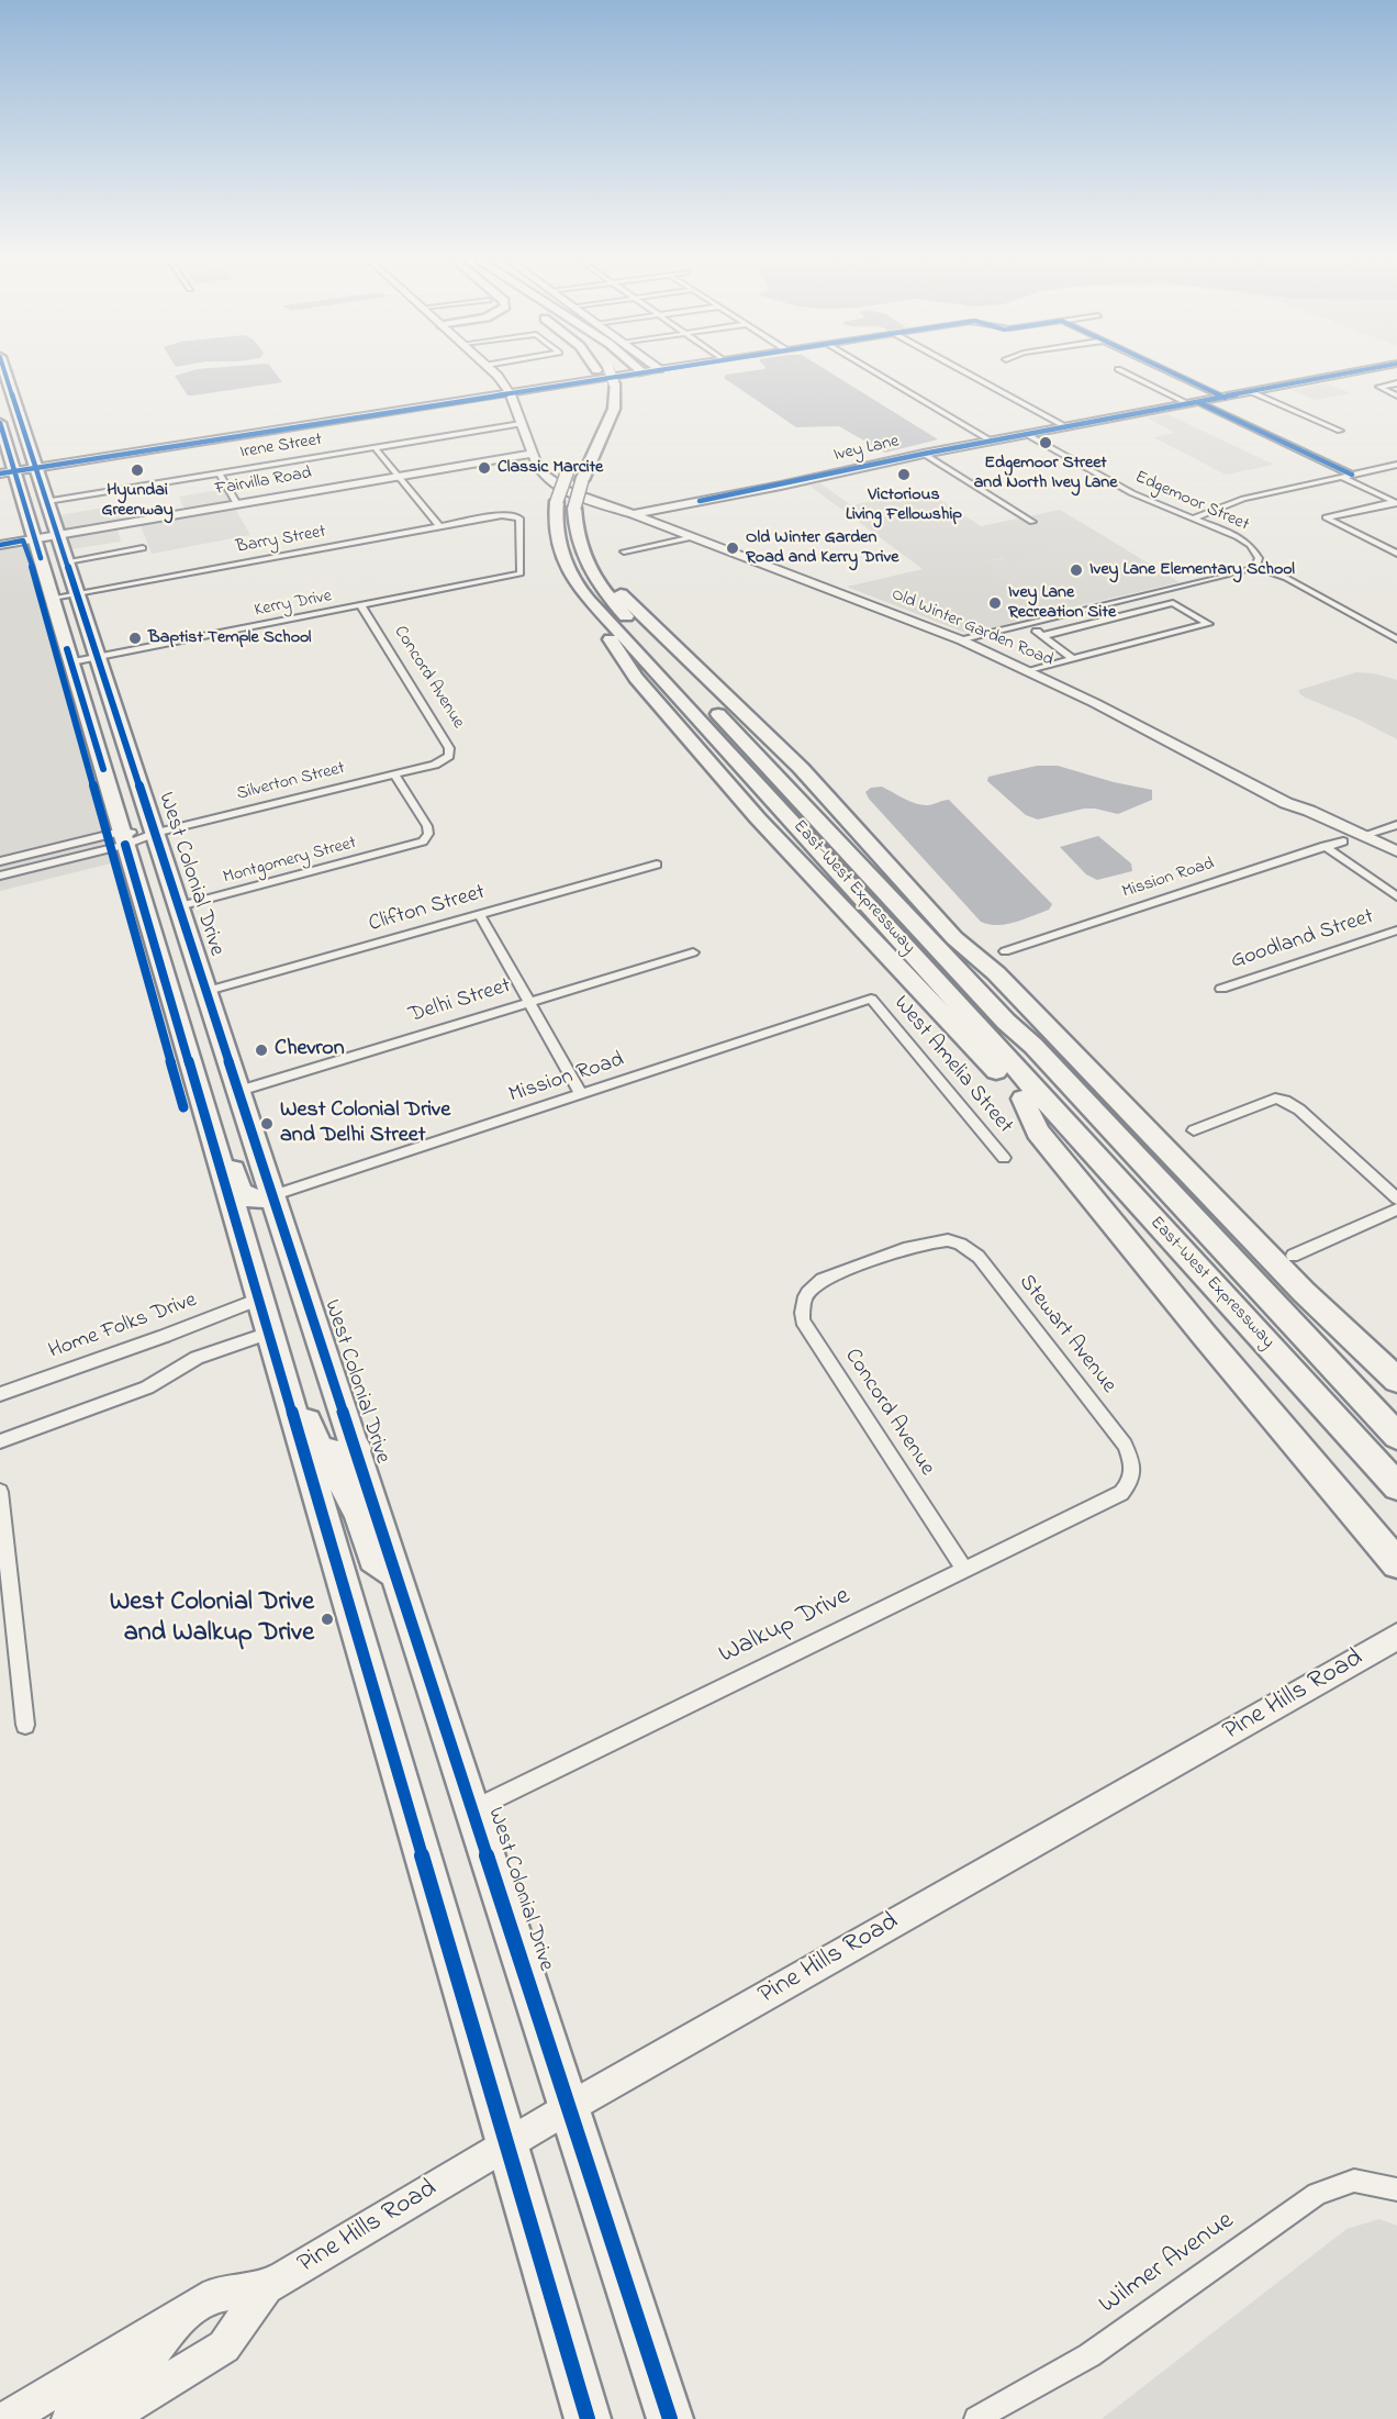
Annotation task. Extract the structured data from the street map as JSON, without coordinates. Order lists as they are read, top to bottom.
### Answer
{
  "streets": {
    "highway": ["West Colonial Drive", "East-West Expressway"],
    "main road": [
      "Ivey Lane",
      "Fairvilla Road",
      "Old Winter Garden Road",
      "Pine Hills Road"
    ],
    "street": [
      "Irene Street",
      "Edgemoor Street",
      "Barry Street",
      "Kerry Drive",
      "Concord Avenue",
      "Silverton Street",
      "Montgomery Street",
      "Mission Road",
      "Clifton Street",
      "Goodland Street",
      "Delhi Street",
      "West Amelia Street",
      "Home Folks Drive",
      "Stewart Avenue",
      "Walkup Drive",
      "Wilmer Avenue"
    ]
  },
  "crossings": [
    ["Irene Street", "Old Winter Garden Road"],
    ["Irene Street", "West Colonial Drive"],
    ["Ivey Lane", "Edgemoor Street"],
    ["Ivey Lane", "Old Winter Garden Road"],
    ["Fairvilla Road", "Old Winter Garden Road"],
    ["Fairvilla Road", "West Colonial Drive"],
    ["Barry Street", "Kerry Drive"],
    ["Barry Street", "West Colonial Drive"],
    ["Kerry Drive", "Concord Avenue"],
    ["Kerry Drive", "West Colonial Drive"],
    ["Old Winter Garden Road", "Mission Road"],
    ["Concord Avenue", "Silverton Street"],
    ["Concord Avenue", "Stewart Avenue"],
    ["Concord Avenue", "Walkup Drive"],
    ["Silverton Street", "Montgomery Street"],
    ["Silverton Street", "West Colonial Drive"],
    ["Montgomery Street", "West Colonial Drive"],
    ["West Colonial Drive", "Mission Road"],
    ["West Colonial Drive", "Clifton Street"],
    ["West Colonial Drive", "Delhi Street"],
    ["West Colonial Drive", "Walkup Drive"],
    ["West Colonial Drive", "Pine Hills Road"],
    ["Mission Road", "West Amelia Street"],
    ["Stewart Avenue", "Walkup Drive"]
  ],
  "places": [
    "Edgemoor Street and North Ivey Lane",
    "Classic Marcite",
    "Hyundai Greenway",
    "Victorious Living Fellowship",
    "Old Winter Garden Road and Kerry Drive",
    "Ivey Lane Elementary School",
    "Ivey Lane Recreation Site",
    "Baptist Temple School",
    "Chevron",
    "West Colonial Drive and Delhi Street",
    "West Colonial Drive and Walkup Drive"
  ]
}
